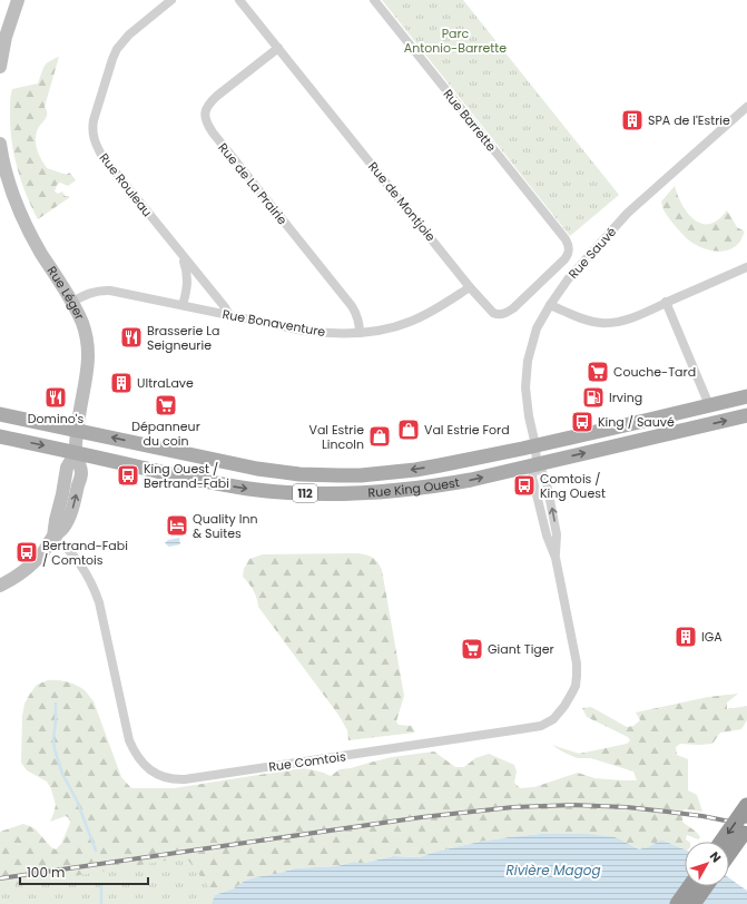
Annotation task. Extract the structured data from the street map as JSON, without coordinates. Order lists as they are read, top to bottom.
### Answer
{
  "streets": {
    "main road": ["Rue King Ouest", "112"],
    "street": [
      "Rue Barrette",
      "Rue de La Prairie",
      "Rue Rouleau",
      "Rue de Montjoie",
      "Rue Sauvé",
      "Rue Léger",
      "Rue Bonaventure",
      "Rue Comtois"
    ]
  },
  "crossings": [
    ["Rue Barrette", "Rue de Montjoie"],
    ["Rue de La Prairie", "Rue de Montjoie"],
    ["Rue de La Prairie", "Rue Bonaventure"],
    ["Rue Rouleau", "Rue Bonaventure"],
    ["Rue de Montjoie", "Rue Bonaventure"],
    ["Rue Sauvé", "Rue King Ouest"],
    ["Rue Sauvé", "Rue Comtois"],
    ["Rue Léger", "Rue Bonaventure"],
    ["Rue Léger", "Rue King Ouest"],
    ["Rue Léger", "112"],
    ["Rue Léger", "Rue Comtois"],
    ["Rue King Ouest", "112"],
    ["Rue King Ouest", "Rue Comtois"]
  ],
  "water": ["Rivière Magog"],
  "parks": ["Parc Antonio-Barrette"],
  "places": {
    "building": ["SPA de l'Estrie", "UltraLave", "IGA"],
    "restaurant": ["Brasserie La Seigneurie", "Domino's"],
    "supermarket": ["Couche-Tard", "Dépanneur du coin", "Giant Tiger"],
    "fuel station": ["Irving"],
    "bus stop": [
      "King / Sauvé",
      "King Ouest / Bertrand-Fabi",
      "Comtois / King Ouest",
      "Bertrand-Fabi / Comtois"
    ],
    "shop": ["Val Estrie Ford", "Val Estrie Lincoln"],
    "hotel": ["Quality Inn & Suites"]
  },
  "scale_bar": "100 m",
  "north": "top right"
}
